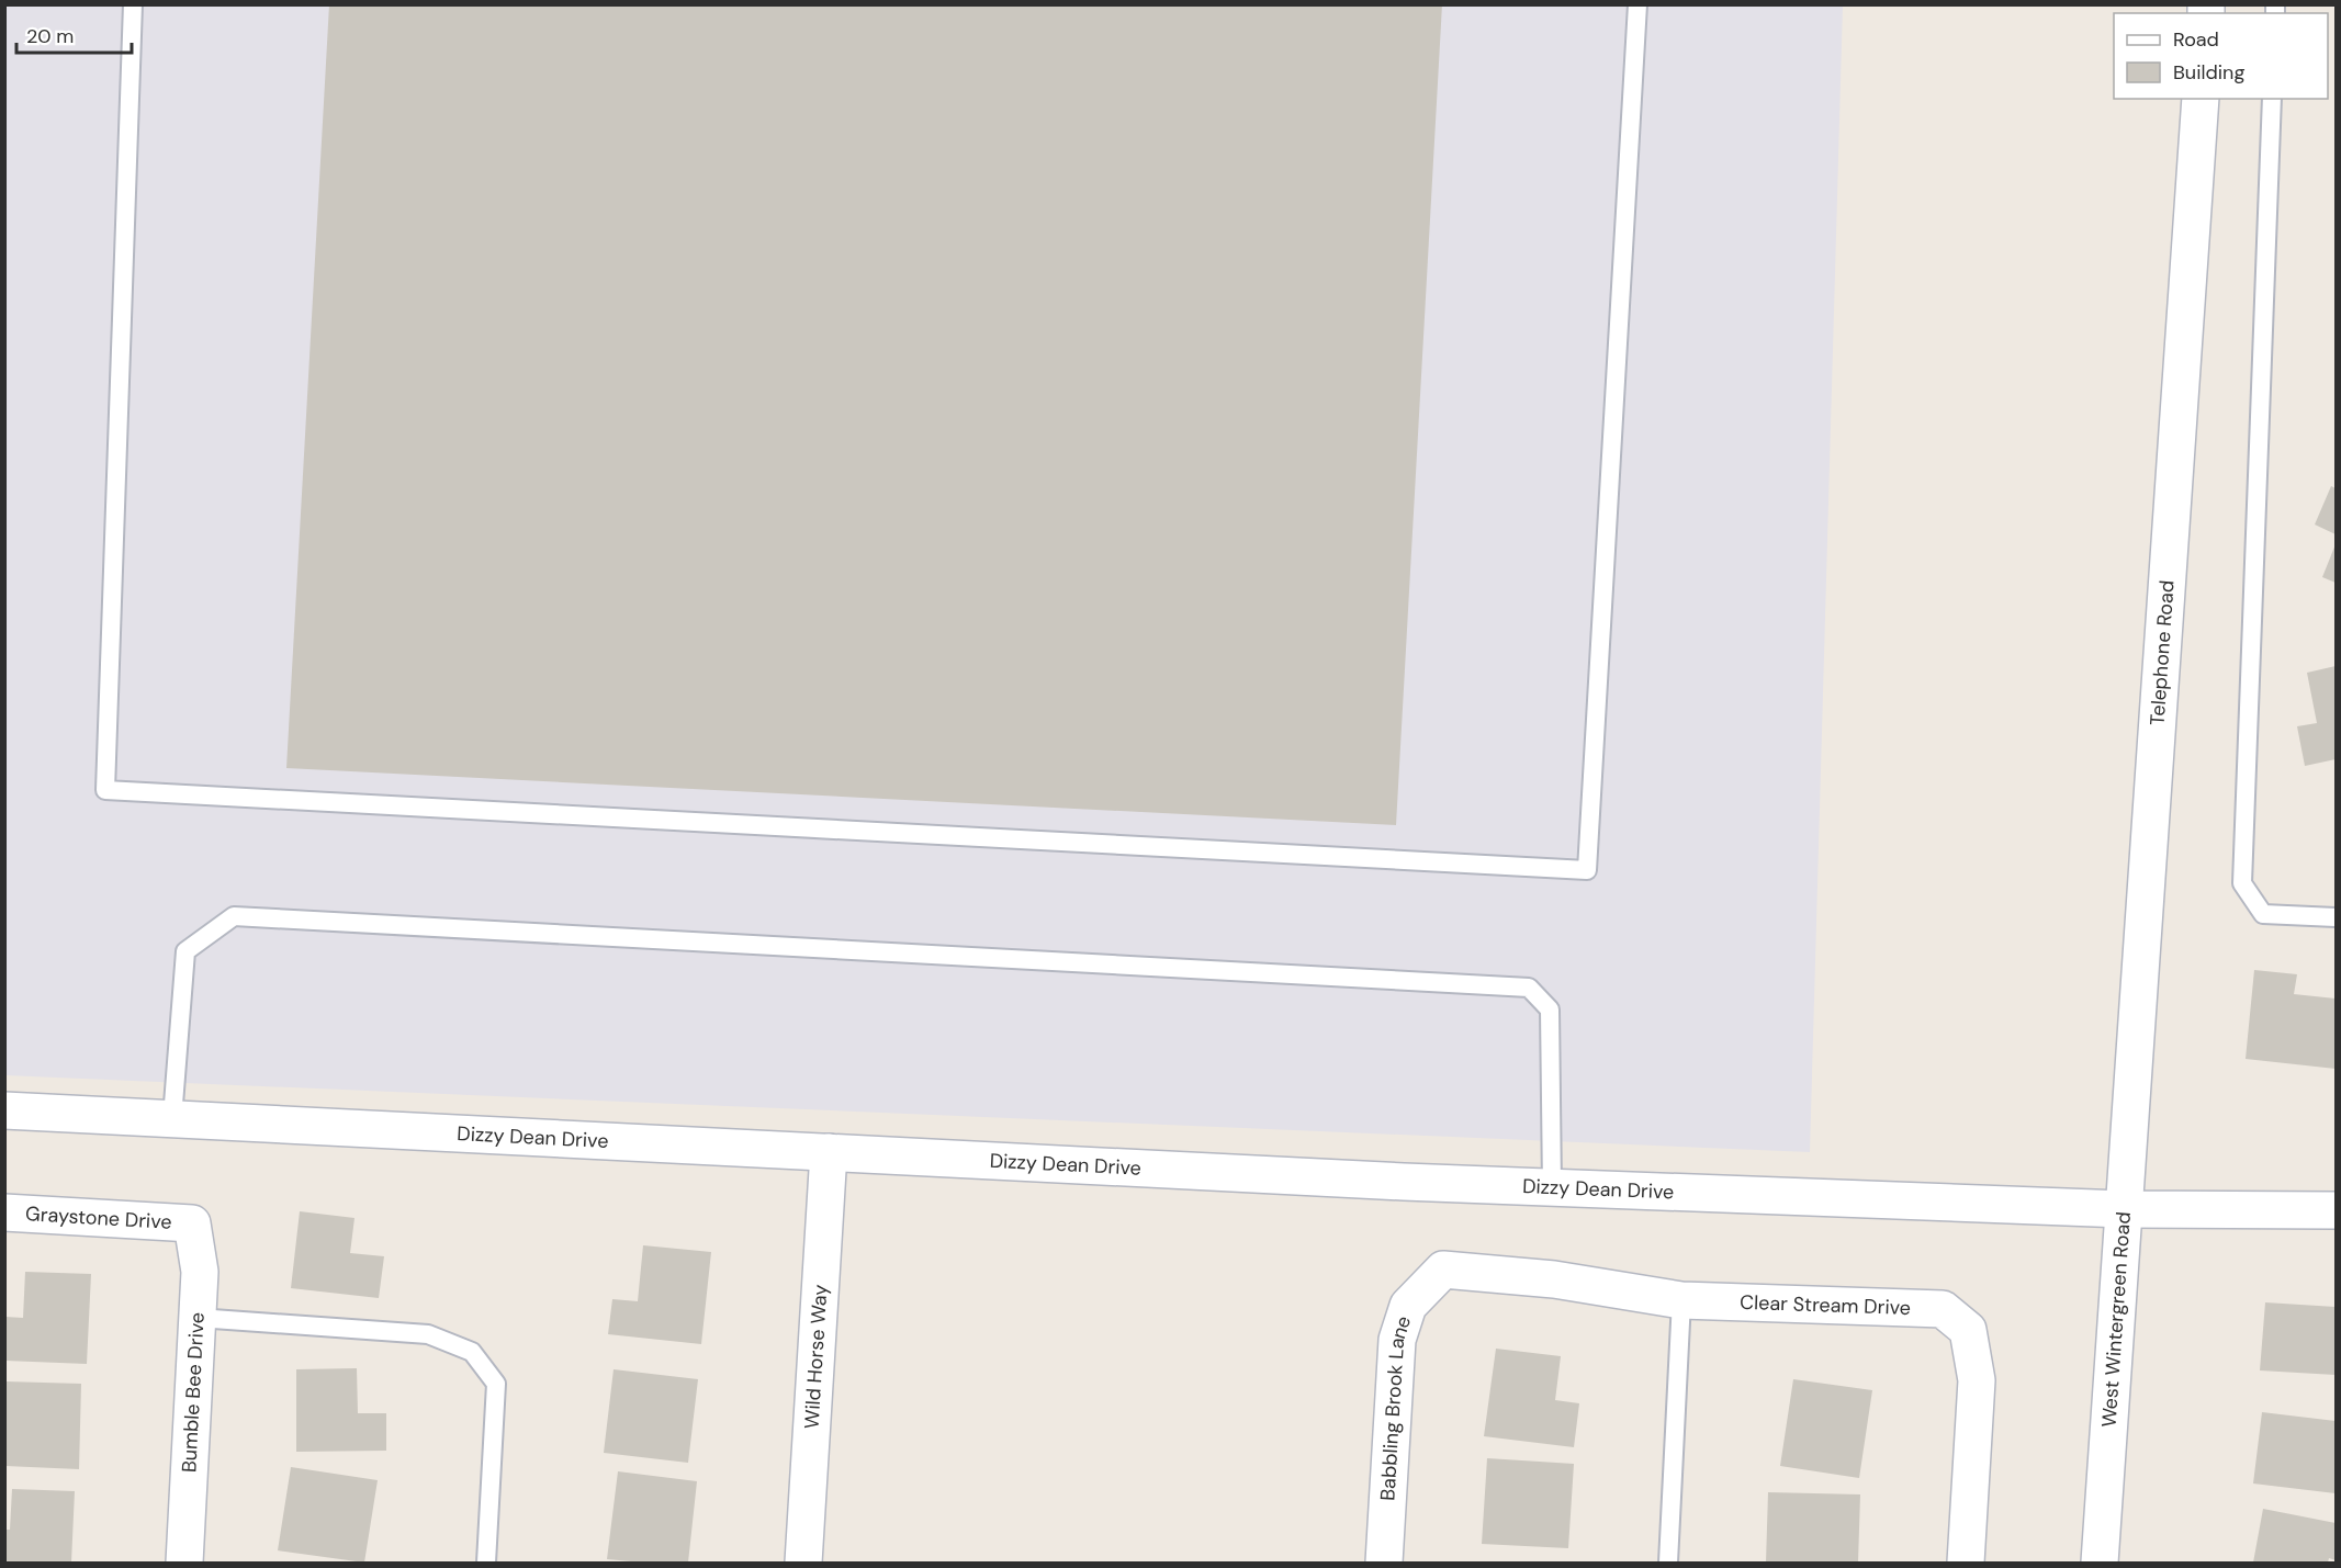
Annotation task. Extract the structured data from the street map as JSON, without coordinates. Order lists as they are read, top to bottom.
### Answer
{
  "streets": {
    "street": [
      "Telephone Road",
      "Dizzy Dean Drive",
      "Graystone Drive",
      "Clear Stream Drive",
      "West Wintergreen Road",
      "Wild Horse Way",
      "Bumble Bee Drive",
      "Babbling Brook Lane"
    ]
  },
  "crossings": [
    ["Telephone Road", "Dizzy Dean Drive"],
    ["Telephone Road", "West Wintergreen Road"],
    ["Dizzy Dean Drive", "West Wintergreen Road"],
    ["Dizzy Dean Drive", "Wild Horse Way"],
    ["Graystone Drive", "Bumble Bee Drive"],
    ["Clear Stream Drive", "Babbling Brook Lane"]
  ],
  "legend": ["Road", "Building"],
  "scale_bar": "20 m"
}
